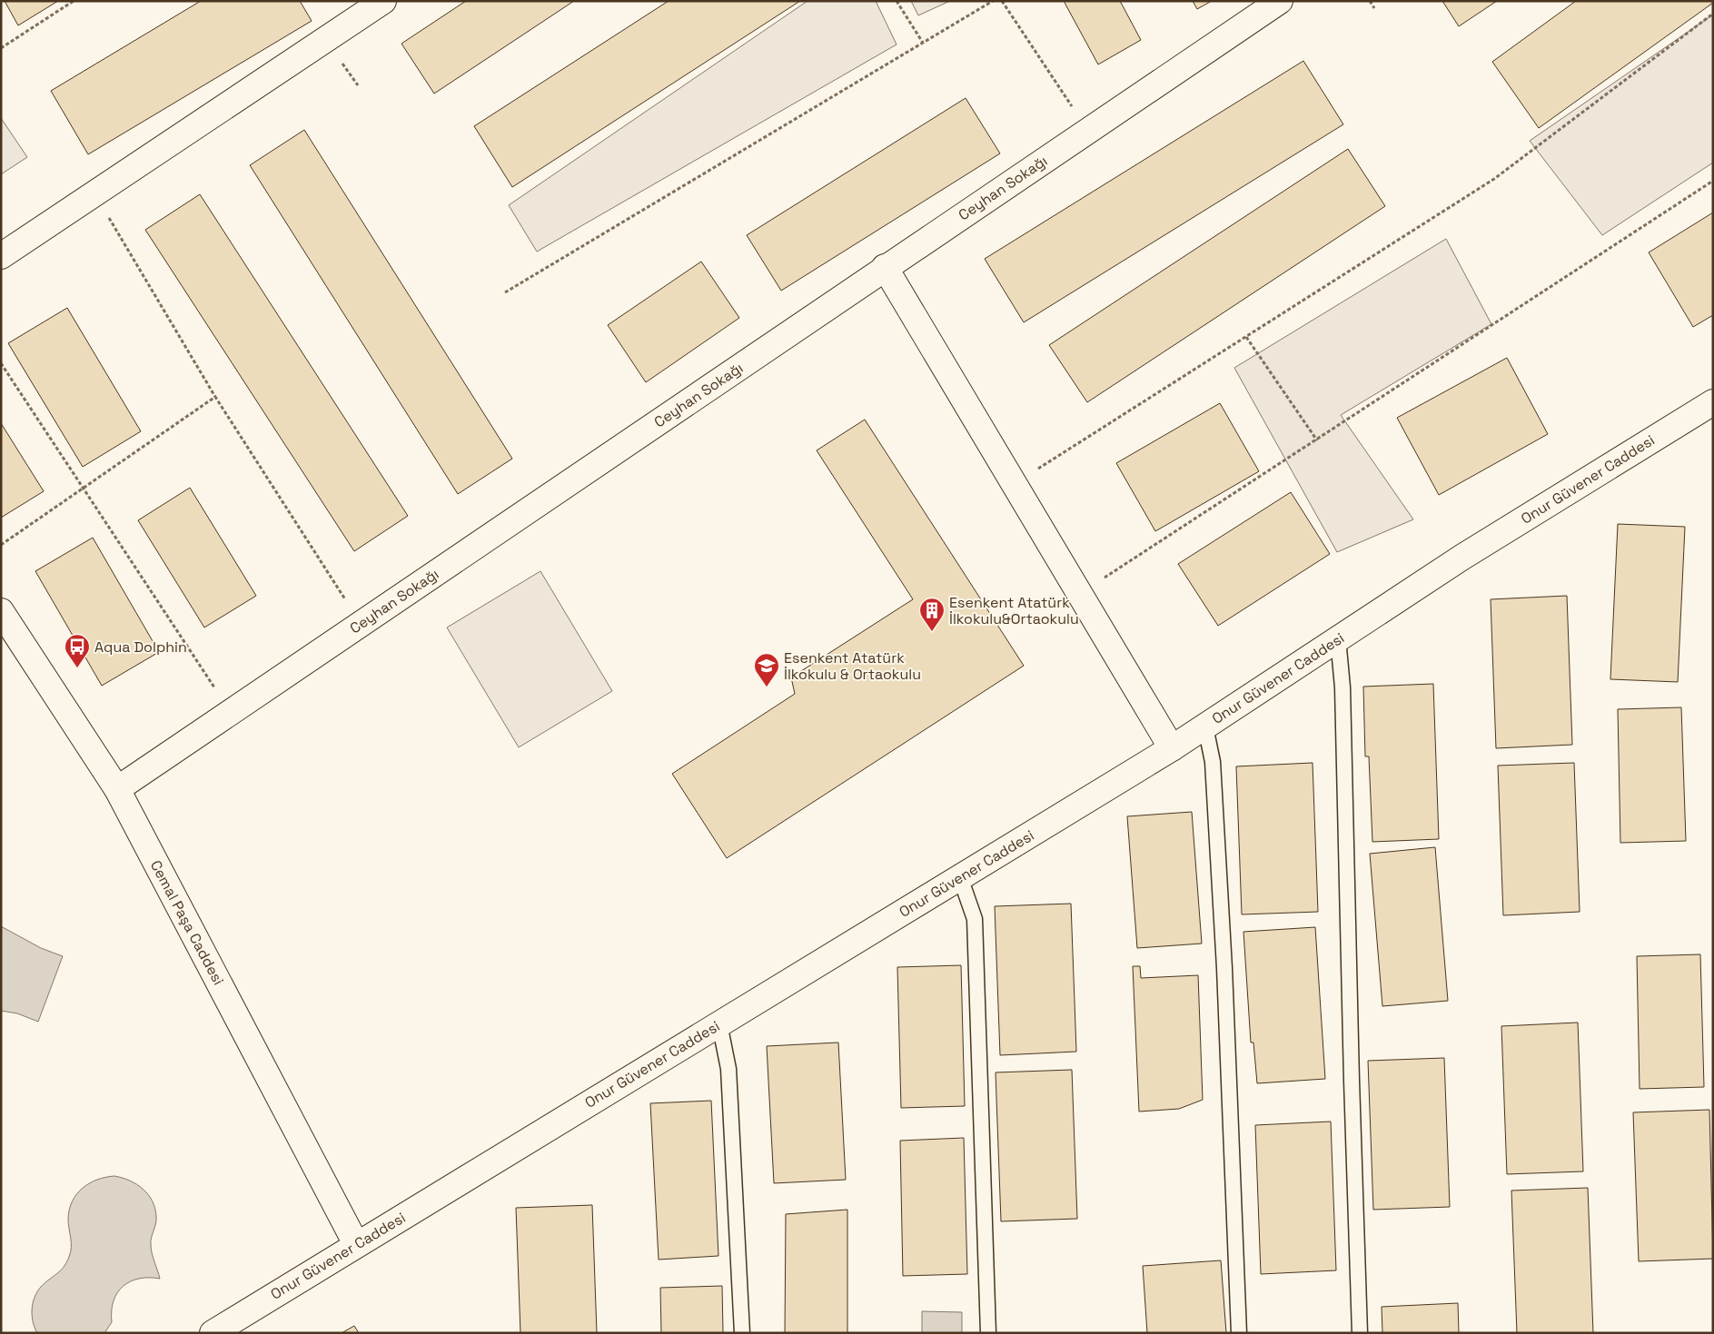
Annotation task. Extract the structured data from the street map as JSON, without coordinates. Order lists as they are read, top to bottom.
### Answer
{
  "streets": {
    "street": ["Ceyhan Sokağı", "Onur Güvener Caddesi", "Cemal Paşa Caddesi"]
  },
  "crossings": [
    ["Ceyhan Sokağı", "Cemal Paşa Caddesi"],
    ["Onur Güvener Caddesi", "Cemal Paşa Caddesi"]
  ],
  "places": {
    "building": ["Esenkent Atatürk İlkokulu&Ortaokulu"],
    "bus stop": ["Aqua Dolphin"],
    "school or university": ["Esenkent Atatürk İlkokulu & Ortaokulu"]
  }
}
